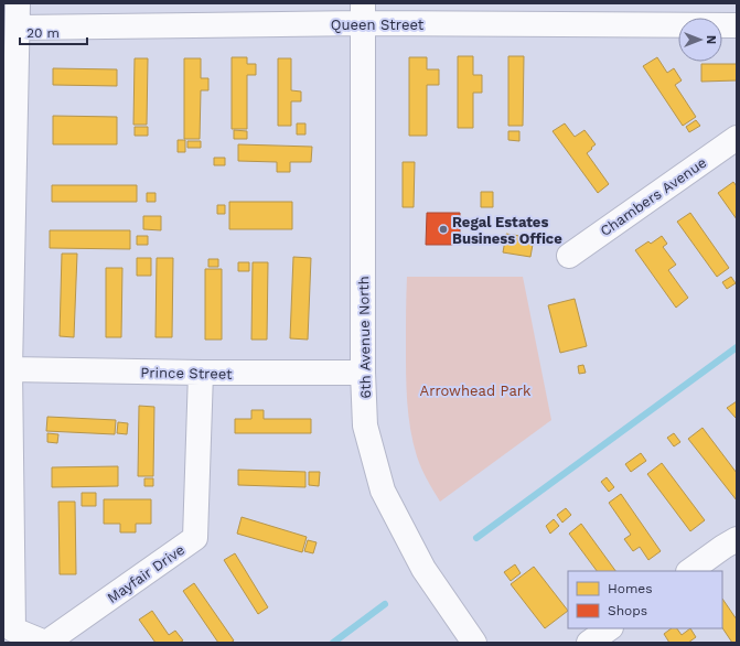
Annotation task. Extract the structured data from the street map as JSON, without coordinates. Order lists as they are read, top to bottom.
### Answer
{
  "streets": {
    "street": [
      "Queen Street",
      "Chambers Avenue",
      "6th Avenue North",
      "Prince Street",
      "Mayfair Drive"
    ]
  },
  "crossings": [
    ["Queen Street", "6th Avenue North"],
    ["Queen Street", "Mayfair Drive"],
    ["6th Avenue North", "Prince Street"],
    ["Prince Street", "Mayfair Drive"]
  ],
  "parks": ["Arrowhead Park"],
  "places": ["Regal Estates Business Office"],
  "legend": ["Homes", "Shops"],
  "scale_bar": "20 m",
  "north": "right"
}
